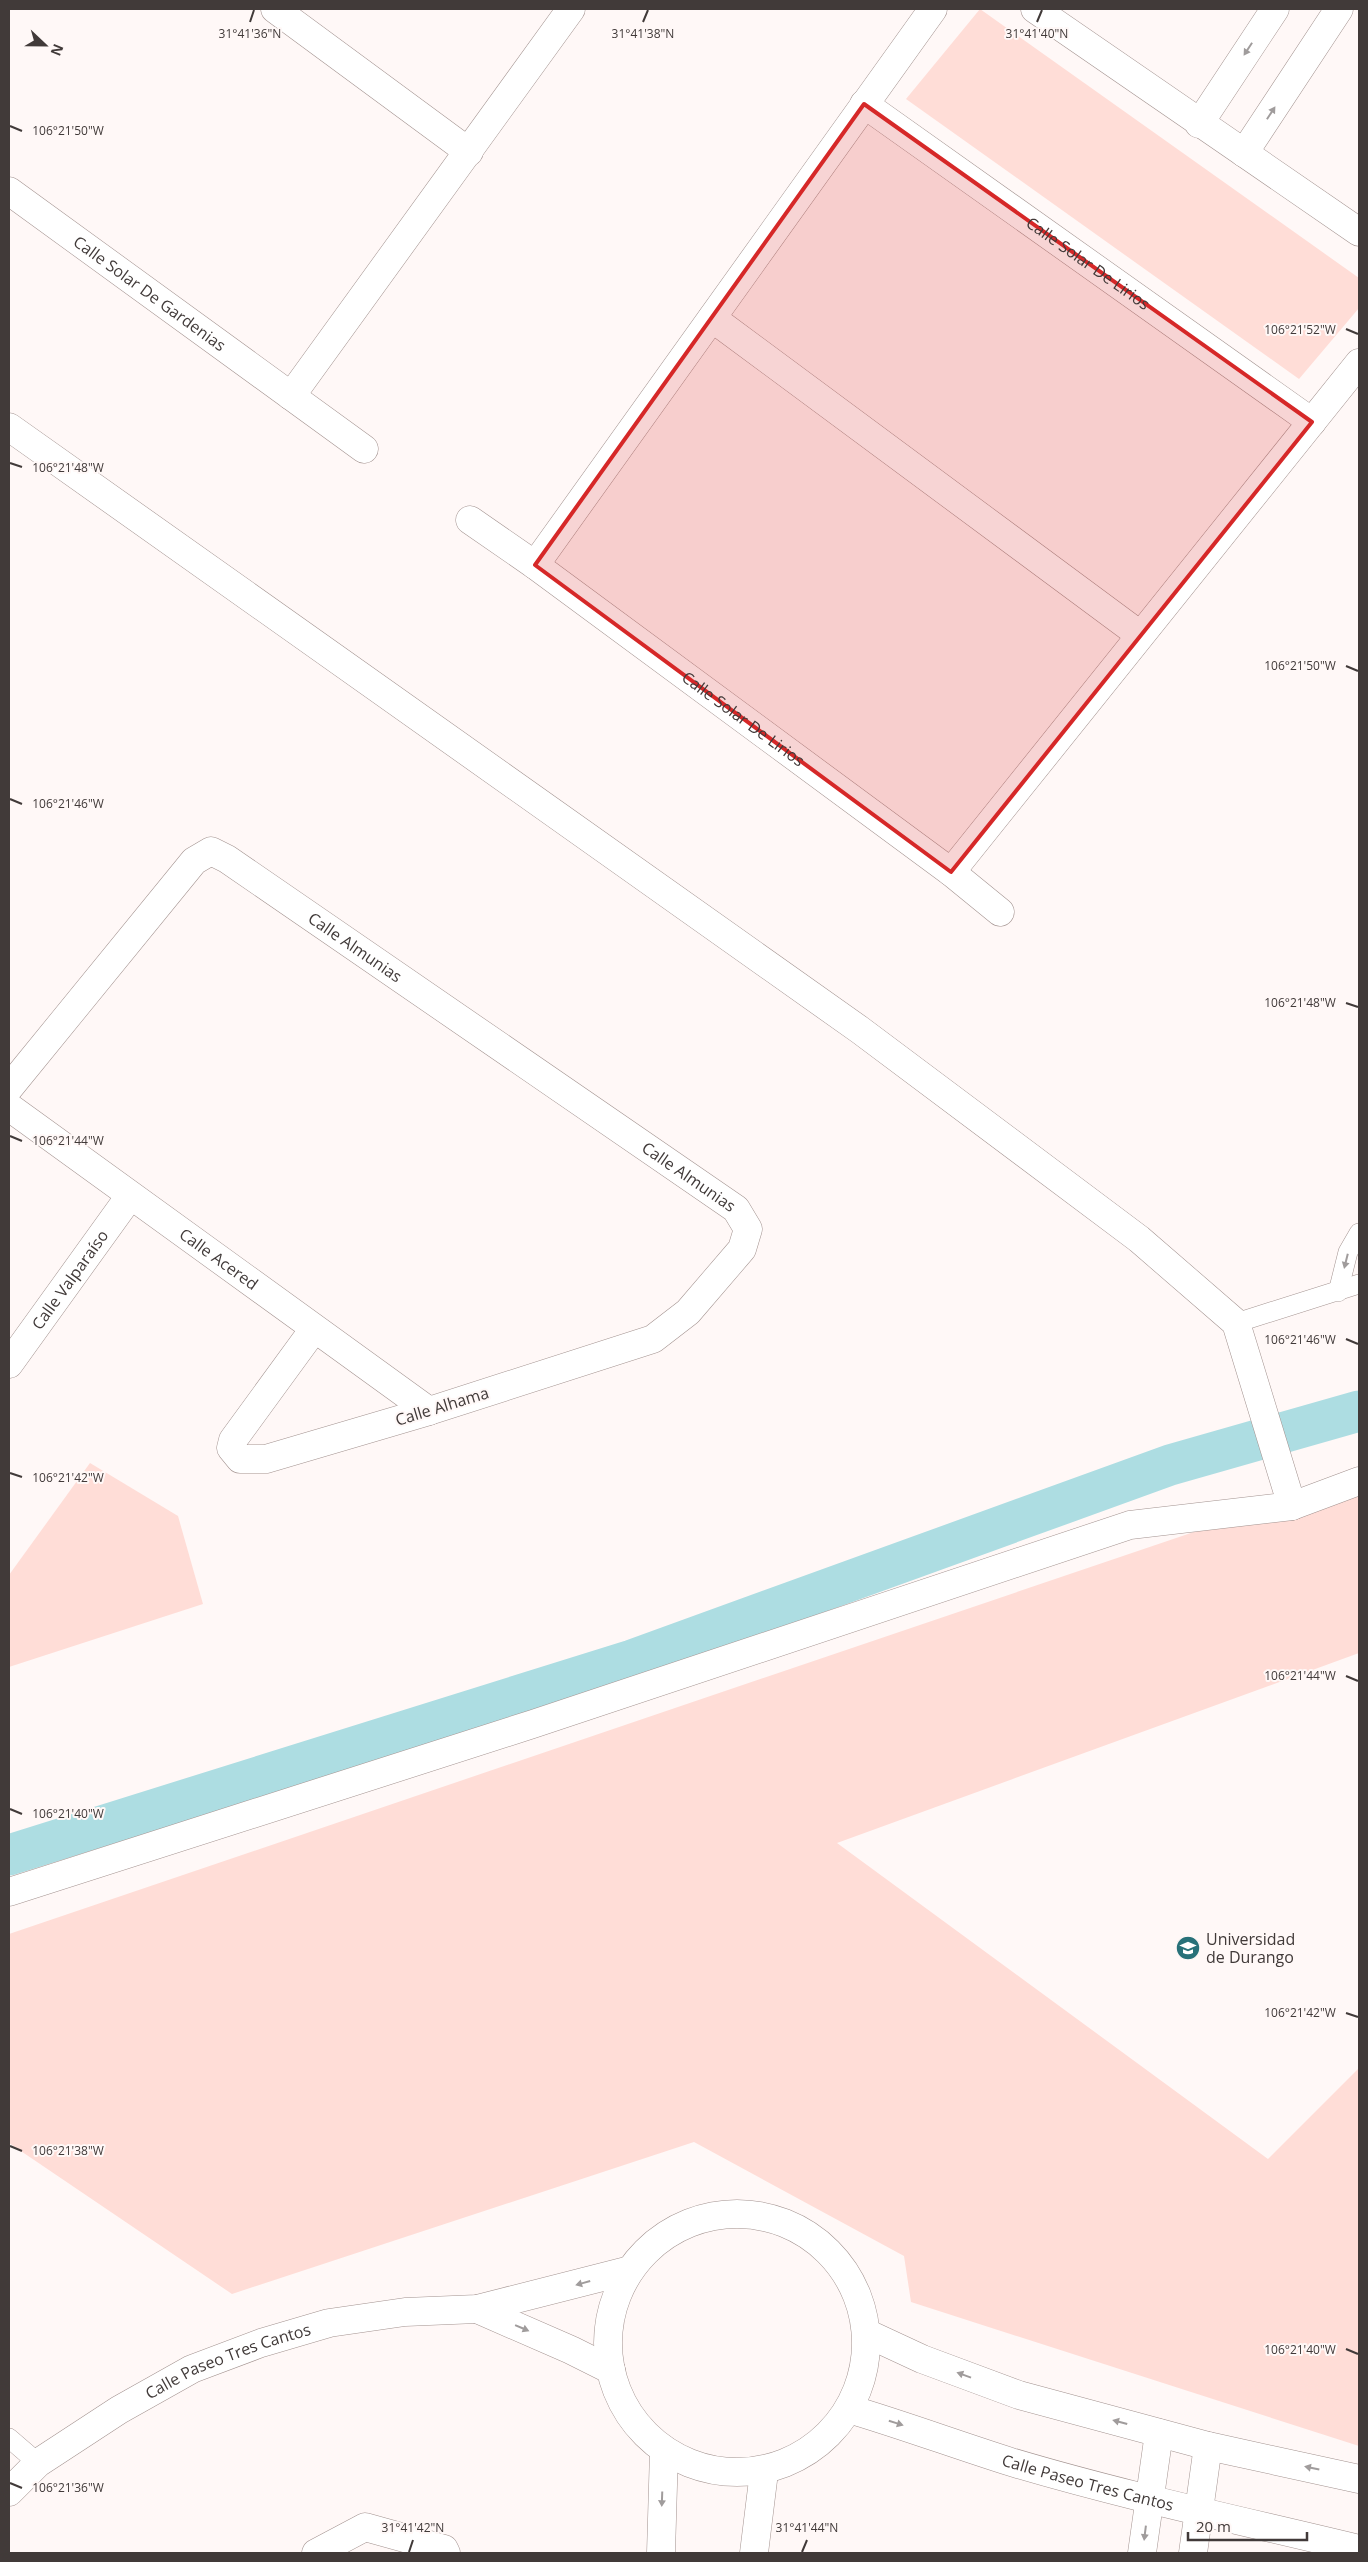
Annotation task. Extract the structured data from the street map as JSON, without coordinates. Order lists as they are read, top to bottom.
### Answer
{
  "streets": {
    "street": [
      "Calle Solar De Lirios",
      "Calle Solar De Gardenias",
      "Calle Almunias",
      "Calle Acered",
      "Calle Valparaíso",
      "Calle Alhama",
      "Calle Paseo Tres Cantos"
    ]
  },
  "crossings": [
    ["Calle Almunias", "Calle Alhama"],
    ["Calle Acered", "Calle Valparaíso"],
    ["Calle Acered", "Calle Alhama"]
  ],
  "places": {
    "school or university": ["Universidad de Durango"]
  },
  "scale_bar": "20 m",
  "north": "right",
  "coordinates": [
    "31°41'36\"N",
    "31°41'40\"N",
    "31°41'38\"N",
    "106°21'50\"W",
    "106°21'52\"W",
    "106°21'48\"W",
    "106°21'46\"W",
    "106°21'44\"W",
    "106°21'42\"W",
    "106°21'40\"W",
    "106°21'38\"W",
    "106°21'36\"W",
    "31°41'42\"N",
    "31°41'44\"N"
  ]
}
